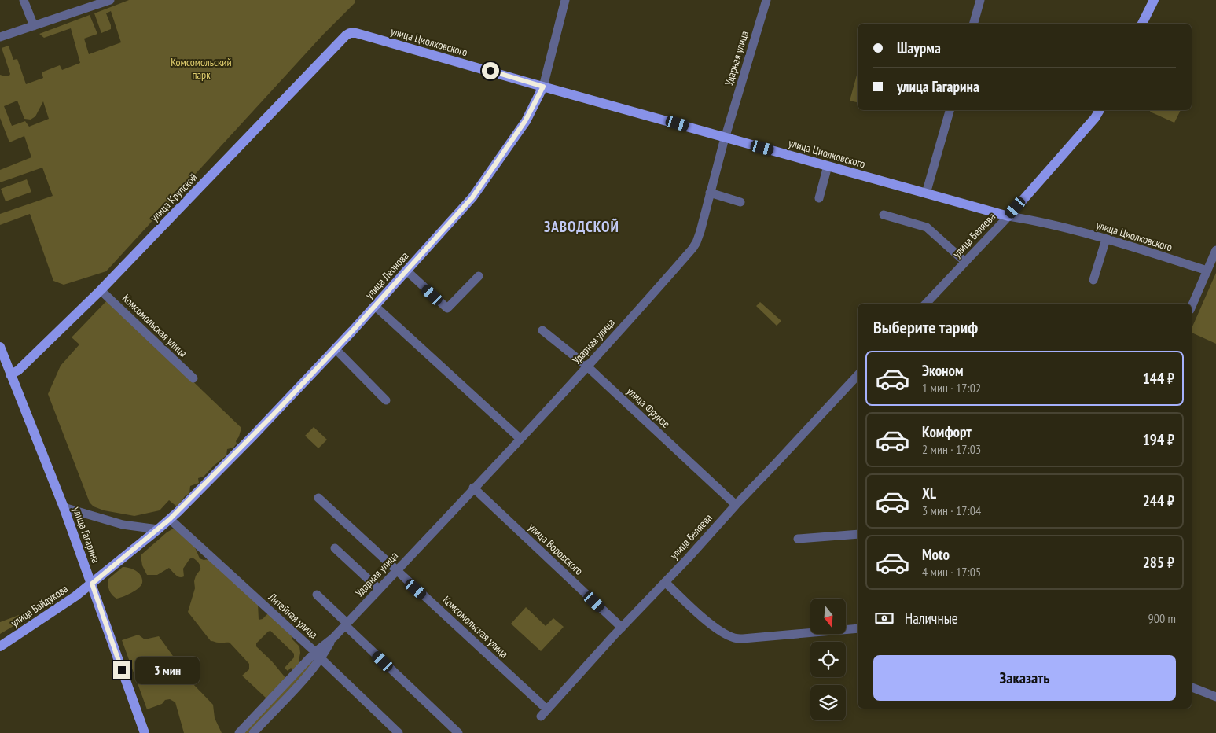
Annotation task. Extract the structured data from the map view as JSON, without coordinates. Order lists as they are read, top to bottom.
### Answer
{
  "streets": {
    "main road": [
      "улица Циолковского",
      "улица Крупской",
      "улица Беляева",
      "улица Леонова",
      "улица Гагарина",
      "улица Байдукова"
    ],
    "street": [
      "Ударная улица",
      "Комсомольская улица",
      "улица Фрунзе",
      "улица Воровского",
      "Литейная улица"
    ]
  },
  "crossings": [
    ["улица Циолковского", "Ударная улица"],
    ["улица Циолковского", "улица Крупской"],
    ["улица Циолковского", "улица Беляева"],
    ["улица Циолковского", "улица Леонова"],
    ["Ударная улица", "Комсомольская улица"],
    ["Ударная улица", "улица Фрунзе"],
    ["Ударная улица", "улица Воровского"],
    ["Ударная улица", "Литейная улица"],
    ["улица Крупской", "Комсомольская улица"],
    ["улица Крупской", "улица Гагарина"],
    ["улица Беляева", "Комсомольская улица"],
    ["улица Беляева", "улица Фрунзе"],
    ["улица Беляева", "улица Воровского"],
    ["улица Леонова", "улица Гагарина"],
    ["улица Леонова", "улица Байдукова"],
    ["улица Леонова", "Литейная улица"],
    ["улица Гагарина", "улица Байдукова"]
  ],
  "districts": ["ЗАВОДСКОЙ"],
  "parks": ["Комсомольский парк"],
  "north": "bottom",
  "page": {
    "banner": ["Шаурма", "улица Гагарина"],
    "heading": "Выберите тариф",
    "list": [
      {
        "name": "Эконом",
        "note": "1 мин · 17:02",
        "value": "144 ₽"
      },
      {
        "name": "Комфорт",
        "note": "2 мин · 17:03",
        "value": "194 ₽"
      },
      {
        "name": "XL",
        "note": "3 мин · 17:04",
        "value": "244 ₽"
      },
      {
        "name": "Moto",
        "note": "4 мин · 17:05",
        "value": "285 ₽"
      }
    ],
    "pay": ["Наличные", "900 m"],
    "buttons": "Заказать",
    "bubble": "3 мин"
  }
}
